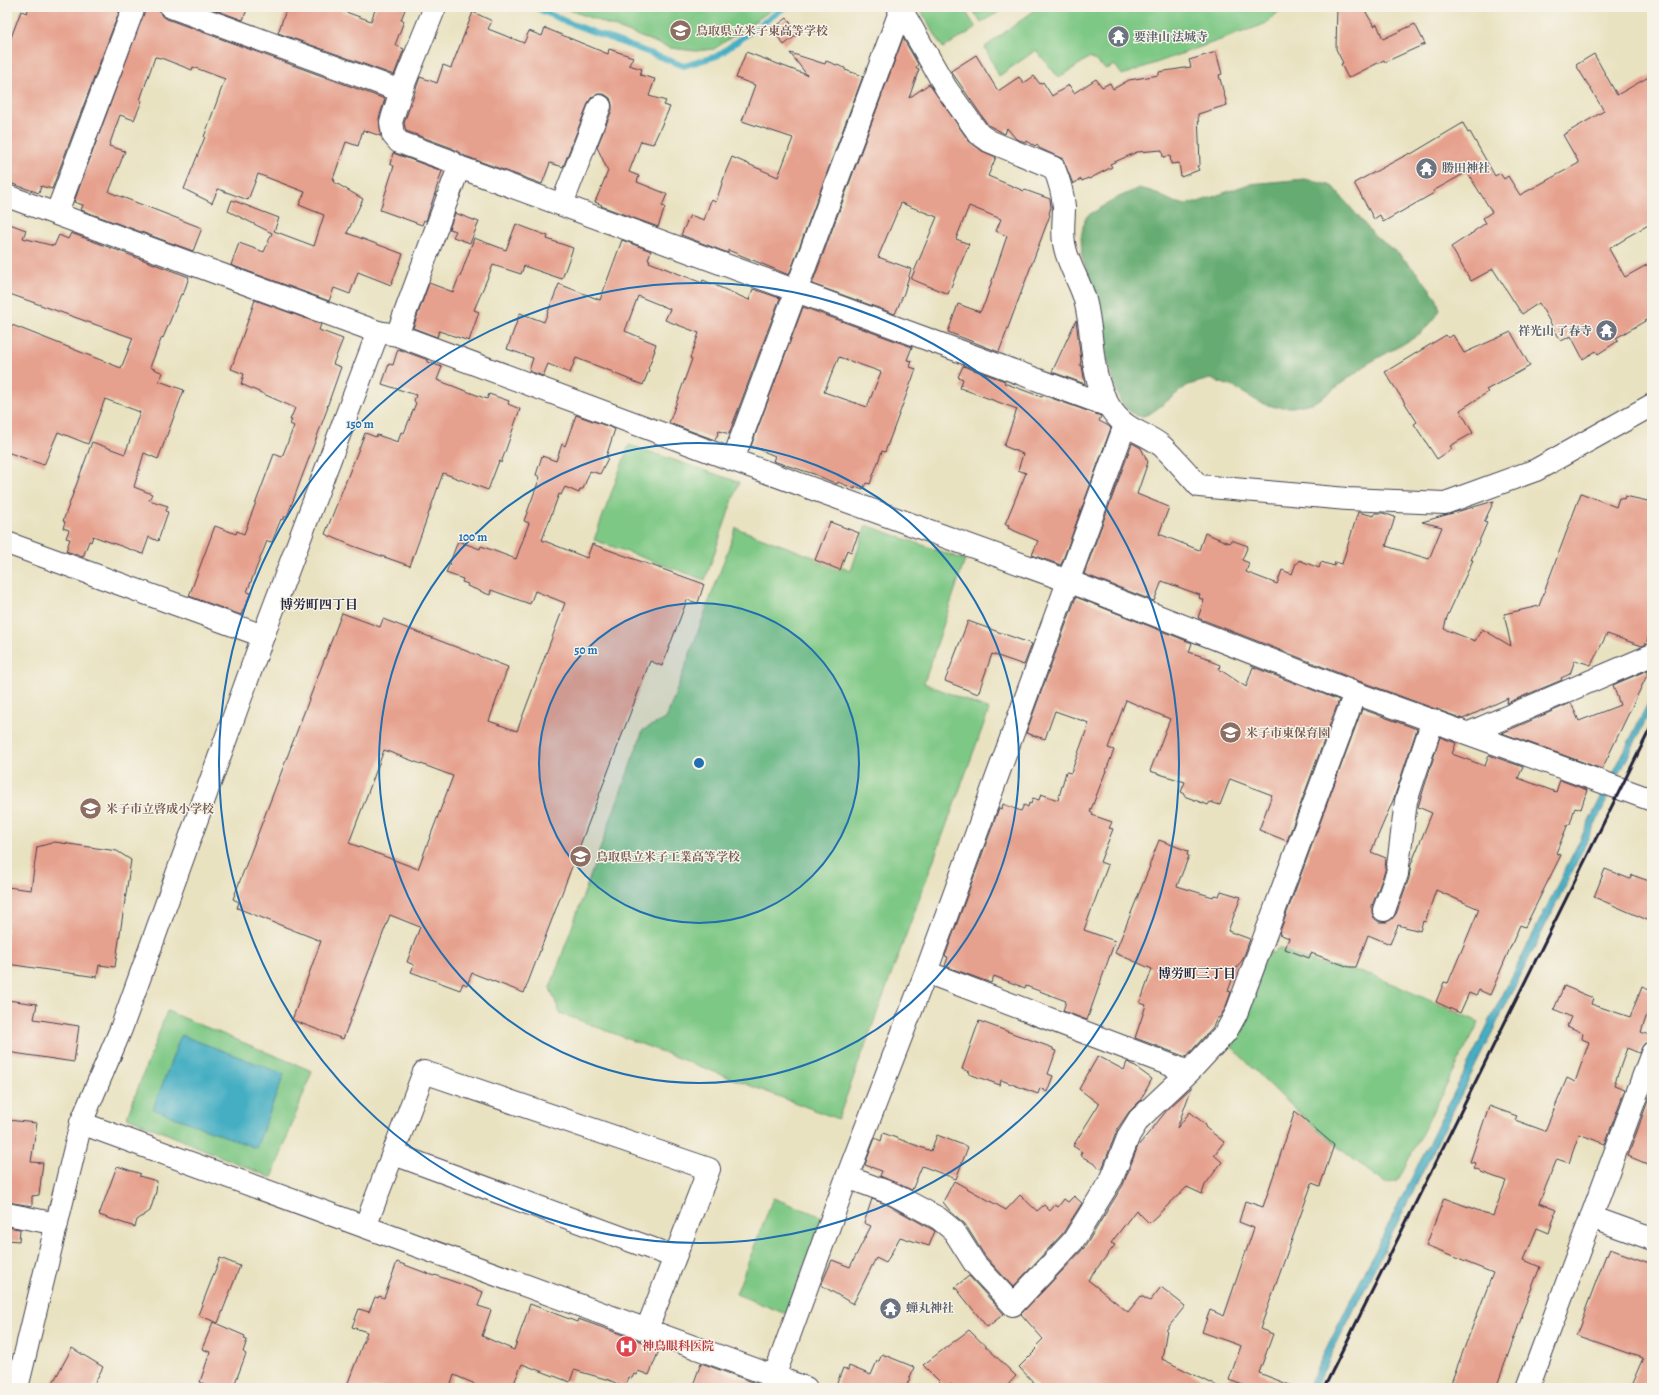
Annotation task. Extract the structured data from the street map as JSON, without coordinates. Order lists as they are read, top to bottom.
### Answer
{
  "districts": ["博労町四丁目", "博労町三丁目"],
  "places": {
    "school or university": [
      "鳥取県立米子東高等学校",
      "米子市東保育園",
      "米子市立啓成小学校",
      "鳥取県立米子工業高等学校"
    ],
    "temple": [
      "要津山 法城寺",
      "勝田神社",
      "祥光山 了春寺",
      "蝉丸神社"
    ],
    "hospital": ["神鳥眼科医院"]
  },
  "rings": ["150 m", "100 m", "50 m"]
}
